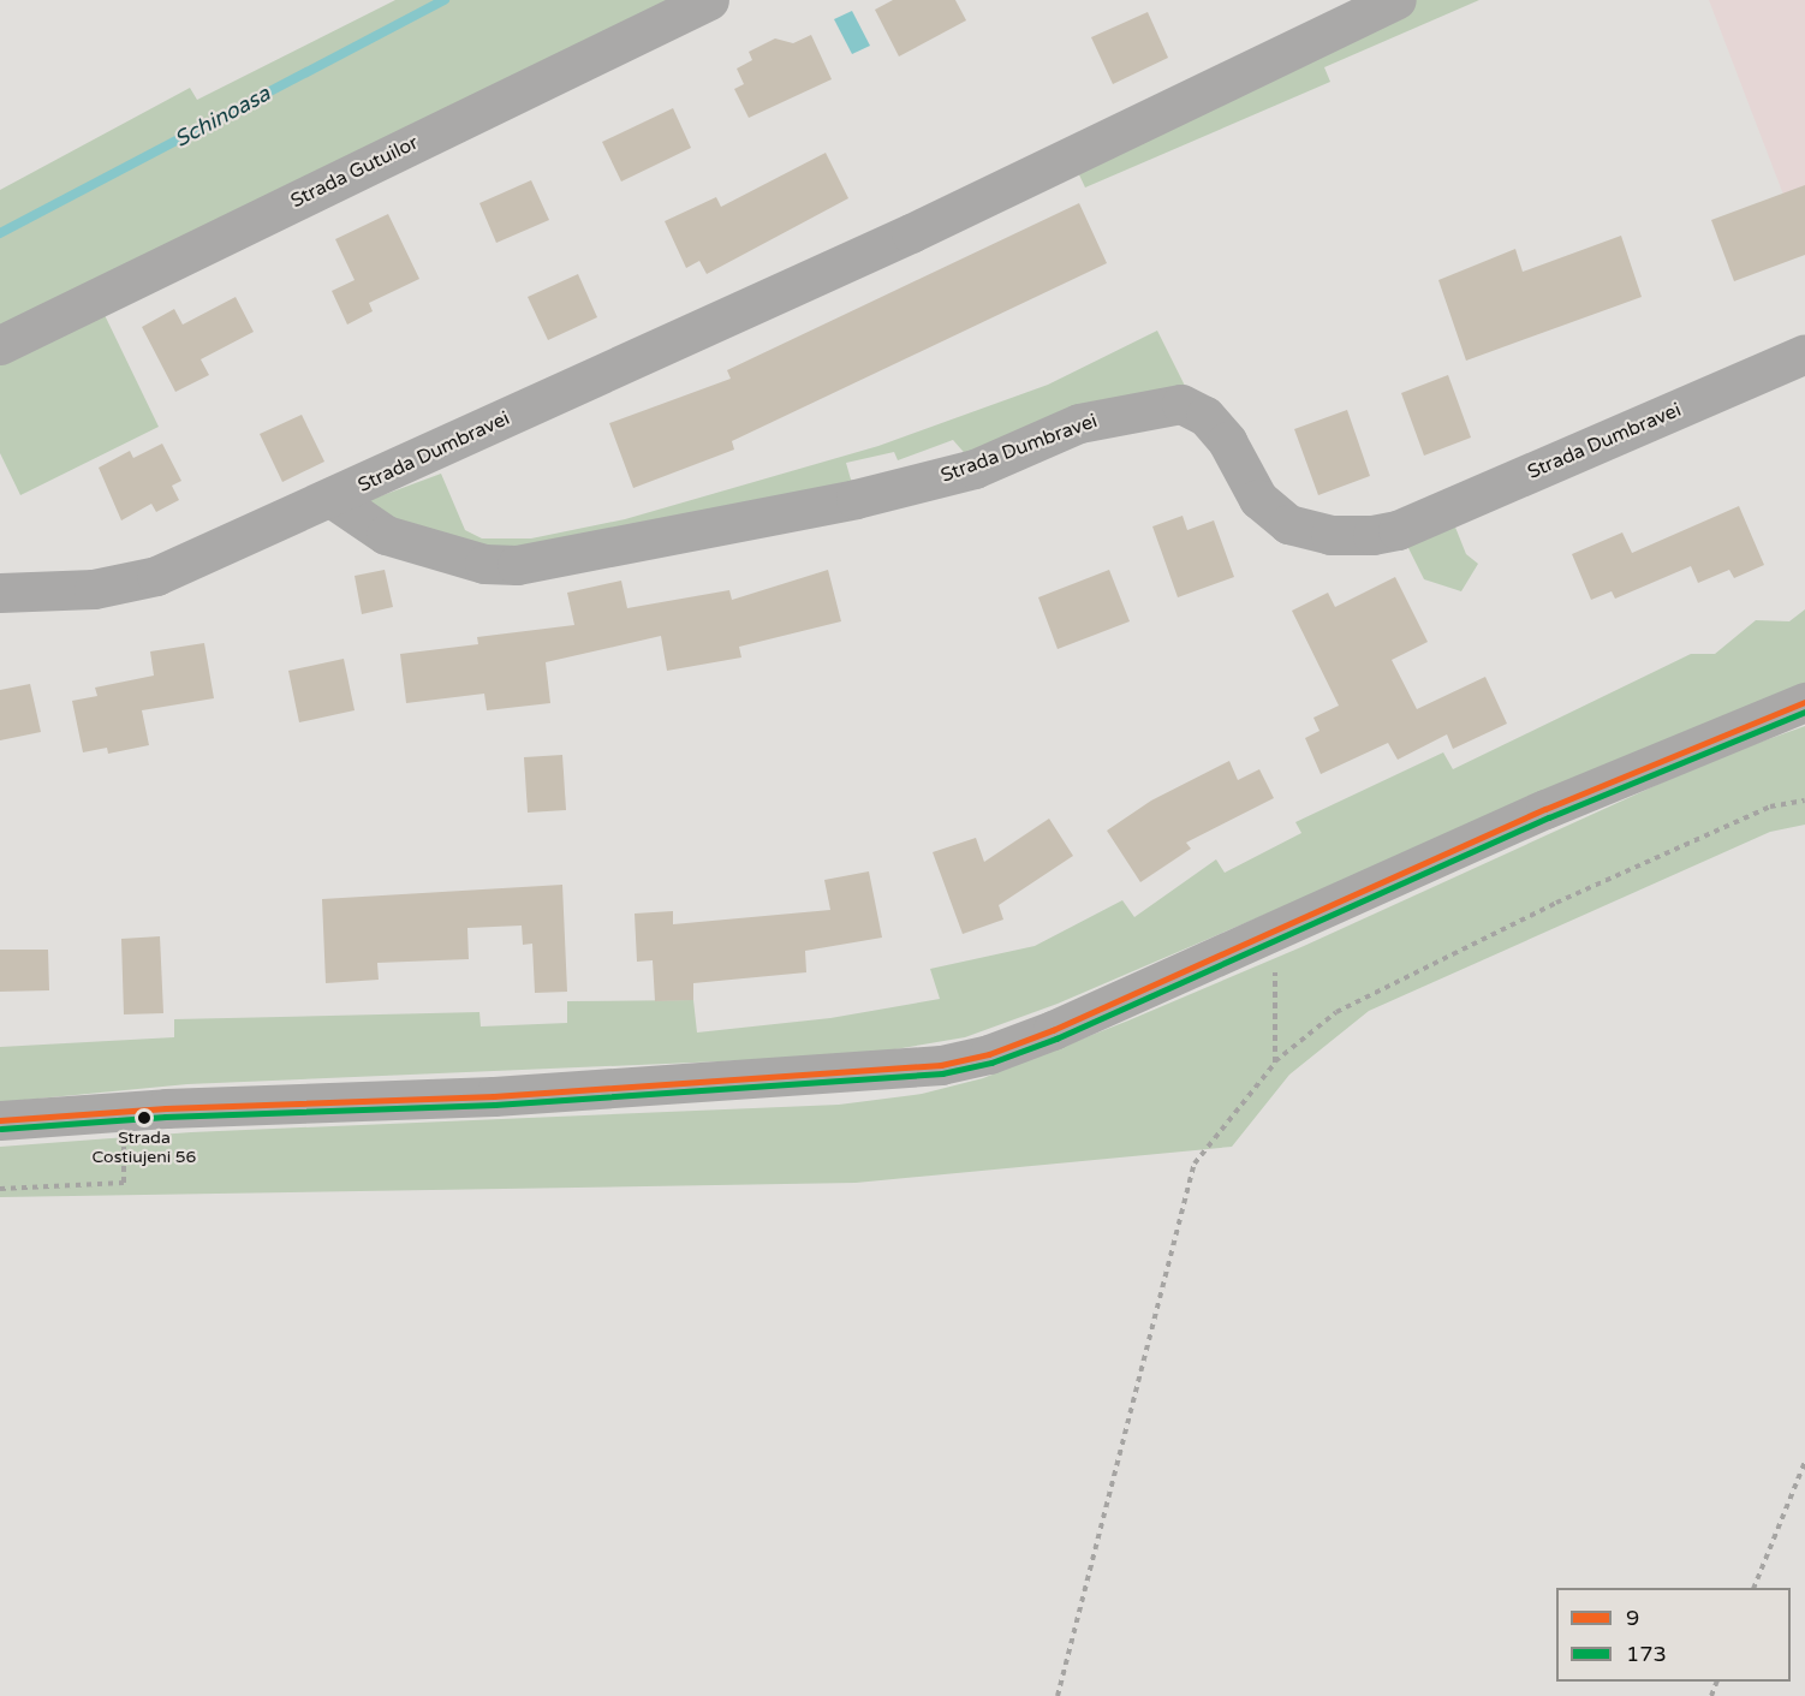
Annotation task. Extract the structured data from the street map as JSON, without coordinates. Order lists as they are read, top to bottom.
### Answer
{
  "streets": {
    "street": ["Strada Gutuilor", "Strada Dumbravei"]
  },
  "water": ["Schinoasa"],
  "places": ["Strada Costiujeni 56"],
  "lines": ["transit line 9", "transit line 173"],
  "legend": ["9", "173"]
}
